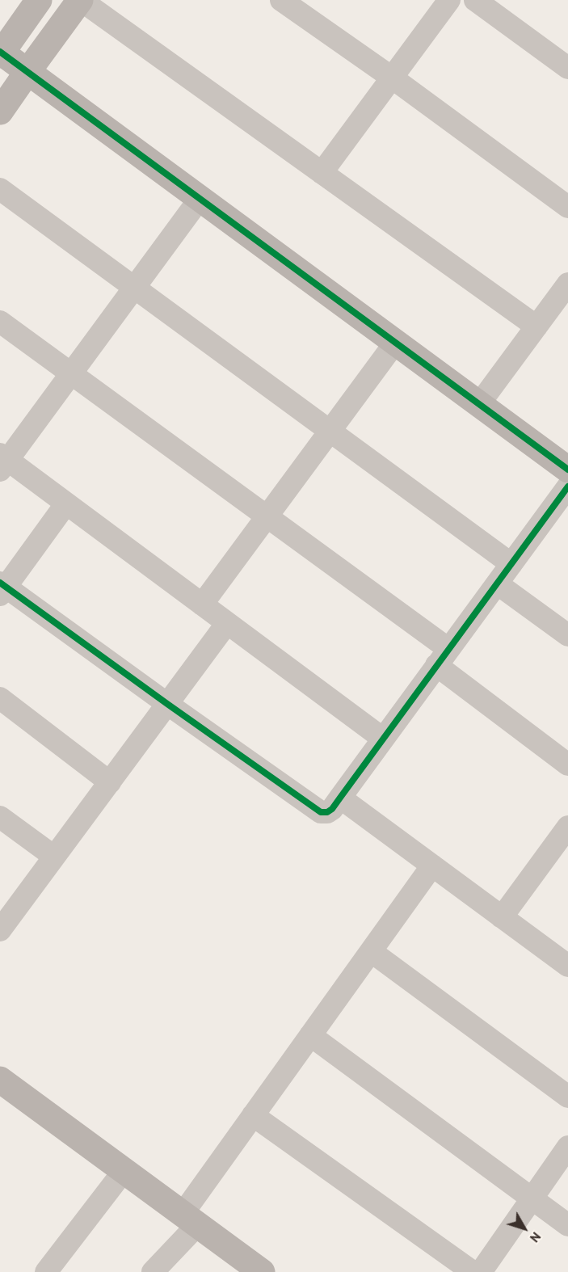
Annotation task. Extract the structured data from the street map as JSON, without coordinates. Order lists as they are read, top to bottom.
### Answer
{
  "north": "bottom right"
}
